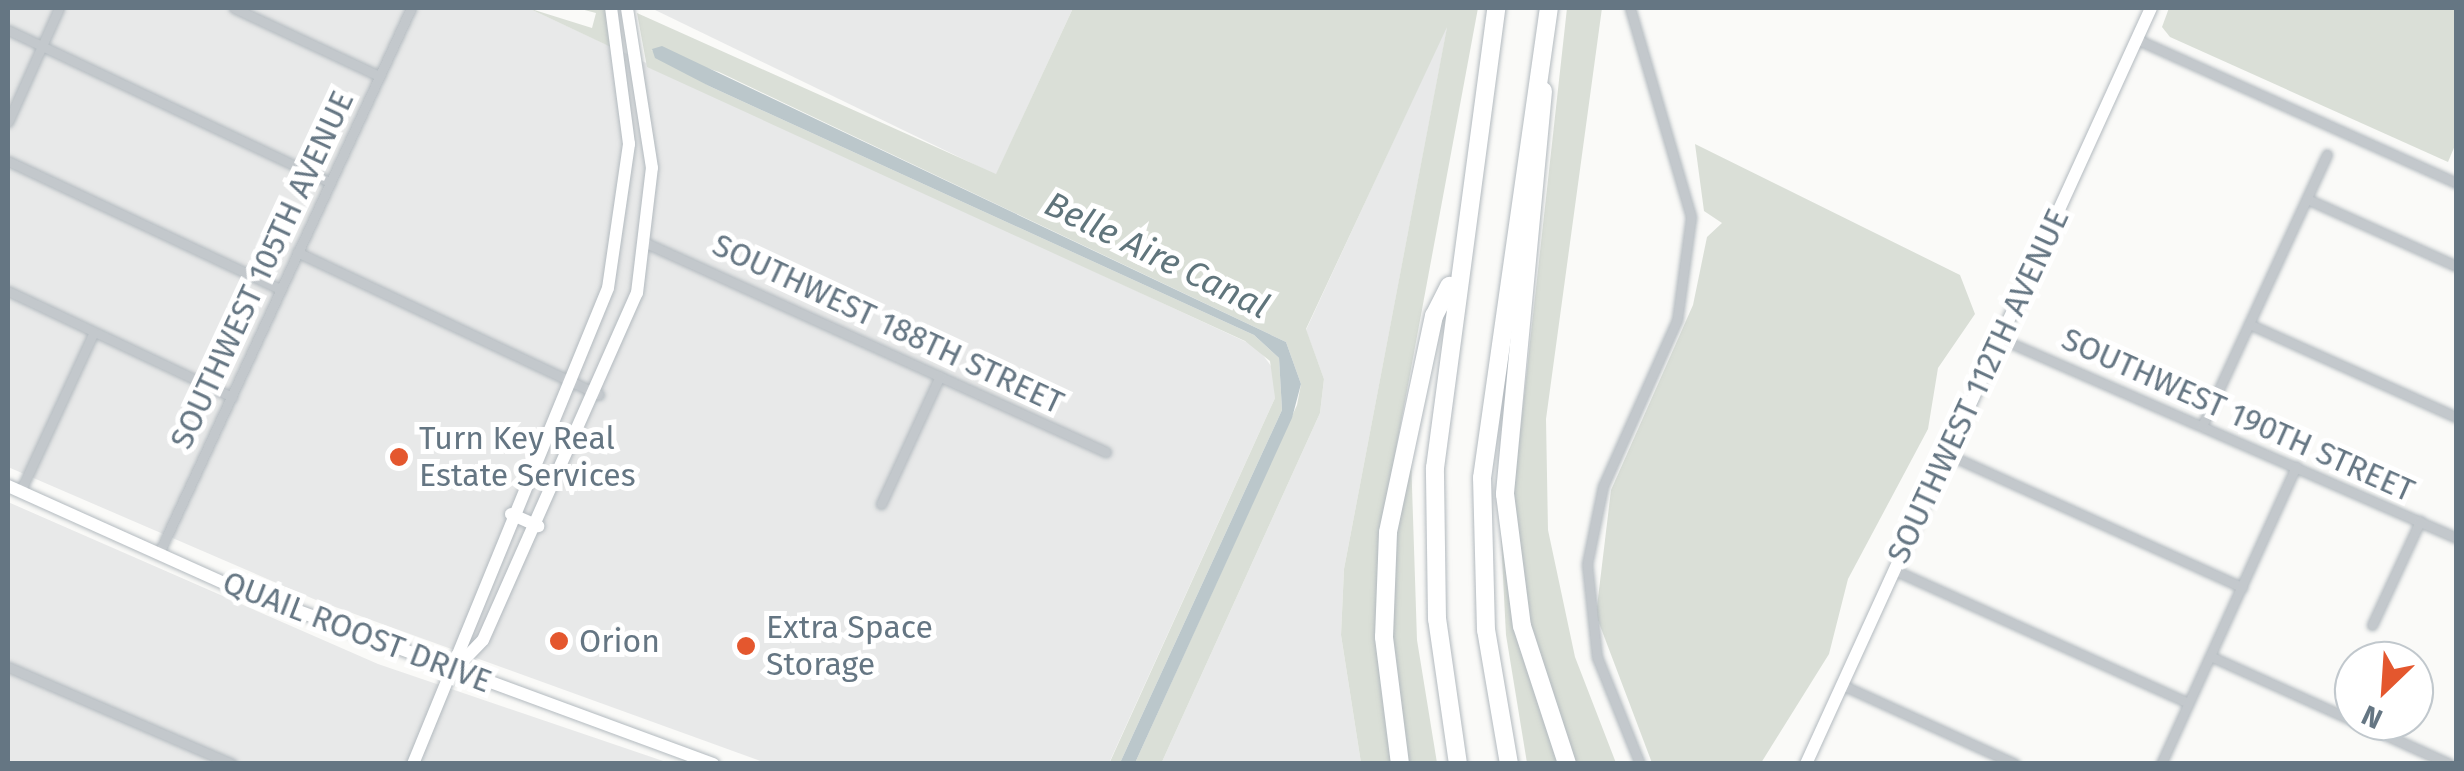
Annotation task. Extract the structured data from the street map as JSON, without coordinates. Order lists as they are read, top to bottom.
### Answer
{
  "streets": {
    "street": [
      "SOUTHWEST 105TH AVENUE",
      "SOUTHWEST 188TH STREET",
      "SOUTHWEST 112TH AVENUE",
      "SOUTHWEST 190TH STREET",
      "QUAIL ROOST DRIVE"
    ]
  },
  "crossings": [
    ["SOUTHWEST 105TH AVENUE", "QUAIL ROOST DRIVE"],
    ["SOUTHWEST 112TH AVENUE", "SOUTHWEST 190TH STREET"]
  ],
  "water": ["Belle Aire Canal"],
  "places": ["Turn Key Real Estate Services", "Orion", "Extra Space Storage"],
  "north": "bottom left"
}
